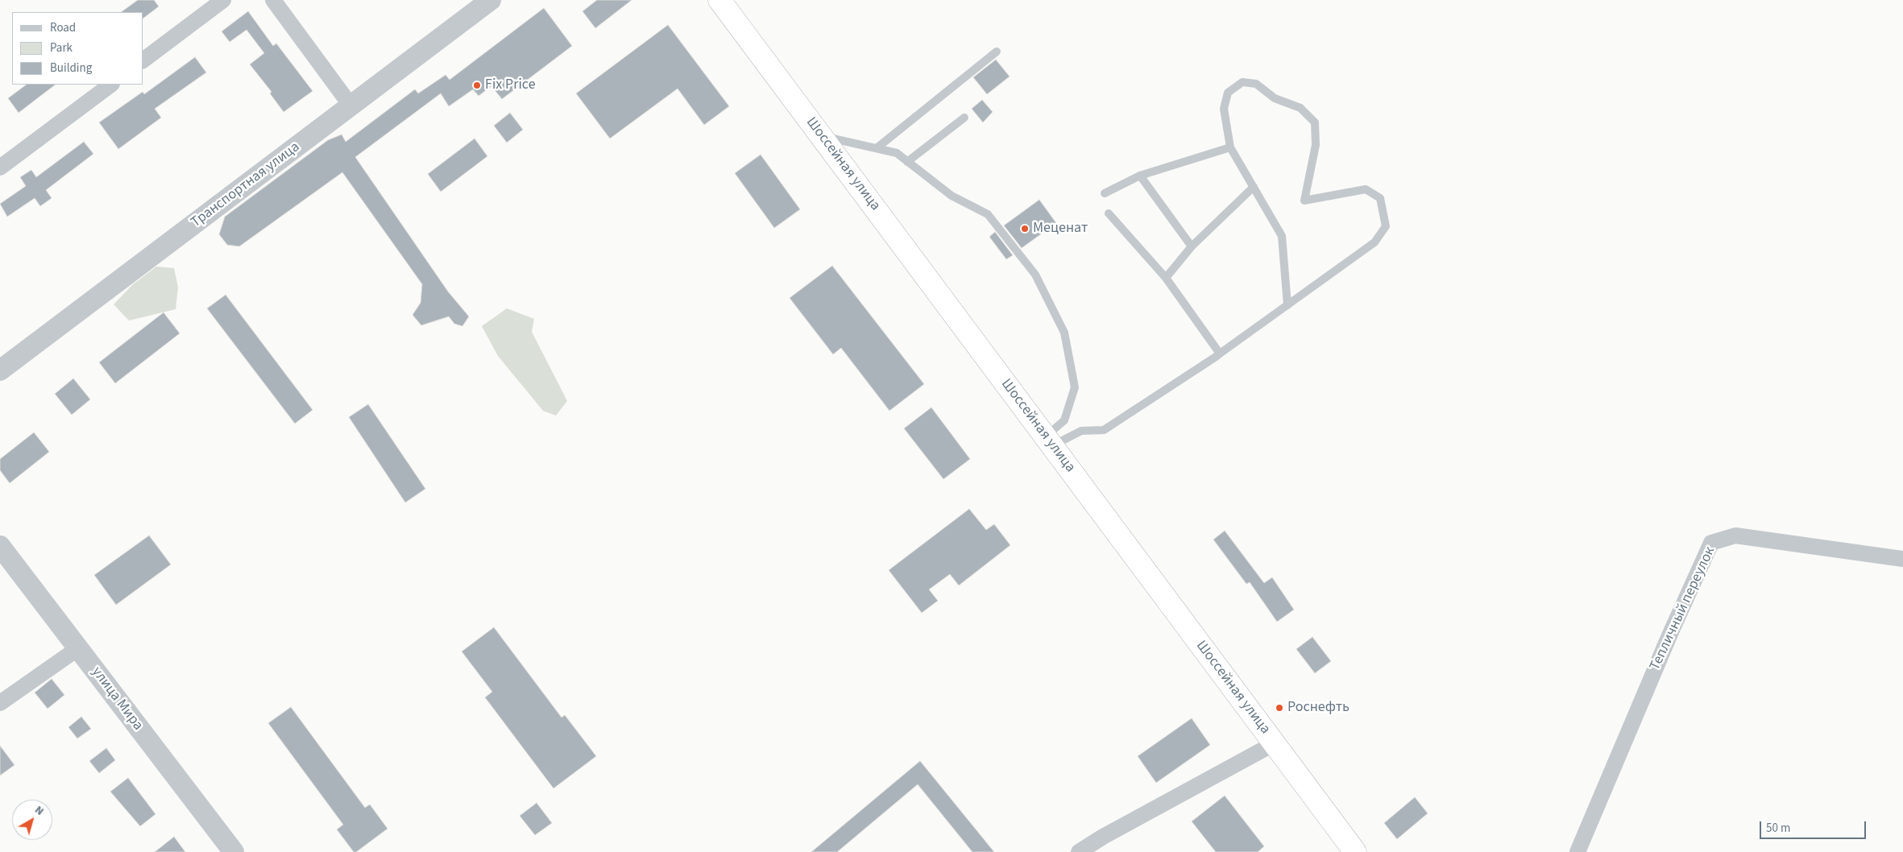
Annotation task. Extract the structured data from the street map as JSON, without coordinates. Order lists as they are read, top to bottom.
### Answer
{
  "streets": {
    "highway": ["Шоссейная улица"],
    "street": ["Транспортная улица", "Тепличный переулок", "улица Мира"]
  },
  "places": ["Fix Price", "Меценат", "Роснефть"],
  "legend": ["Road", "Park", "Building"],
  "scale_bar": "50 m",
  "north": "top right"
}
